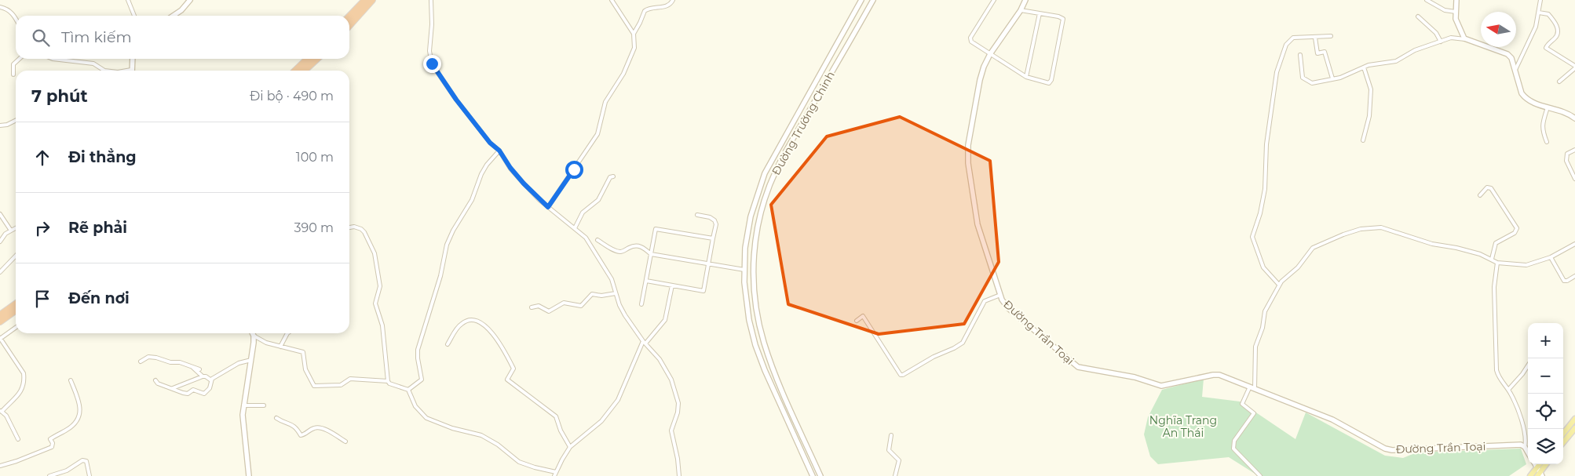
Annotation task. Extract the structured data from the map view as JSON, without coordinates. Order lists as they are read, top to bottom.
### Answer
{
  "streets": {
    "street": ["Đường Trường Chinh", "Đường Trần Toại"]
  },
  "parks": ["Nghĩa Trang An Thái"],
  "north": "left",
  "page": {
    "search": "Tìm kiếm",
    "heading": ["7 phút", "Đi bộ · 490 m"],
    "list": [
      ["Đi thẳng", "100 m"],
      ["Rẽ phải", "390 m"],
      "Đến nơi"
    ],
    "map_buttons": ["+", "−"]
  }
}
